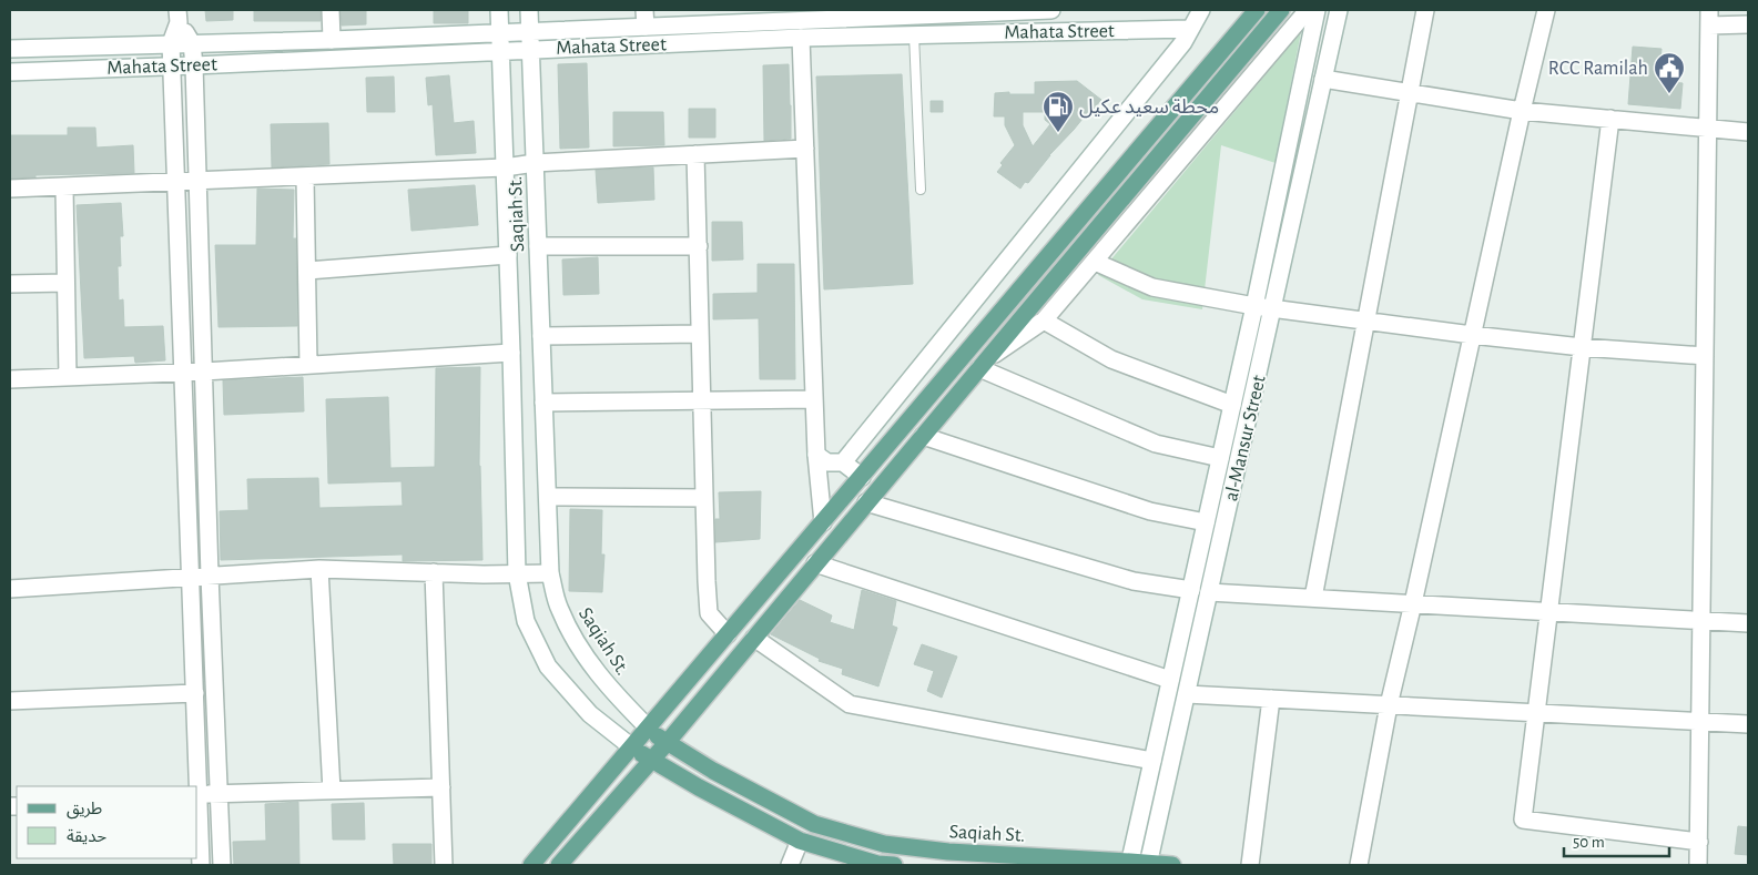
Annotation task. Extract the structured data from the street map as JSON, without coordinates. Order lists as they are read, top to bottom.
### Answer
{
  "streets": {
    "main road": ["Saqiah St."],
    "street": ["Mahata Street", "al-Mansur Street"]
  },
  "crossings": [
    ["Mahata Street", "Saqiah St."],
    ["Saqiah St.", "al-Mansur Street"]
  ],
  "places": {
    "public building": ["RCC Ramilah"],
    "fuel station": ["محطة سعيد عكيل"]
  },
  "legend": ["طريق", "حديقة"],
  "scale_bar": "50 m"
}
